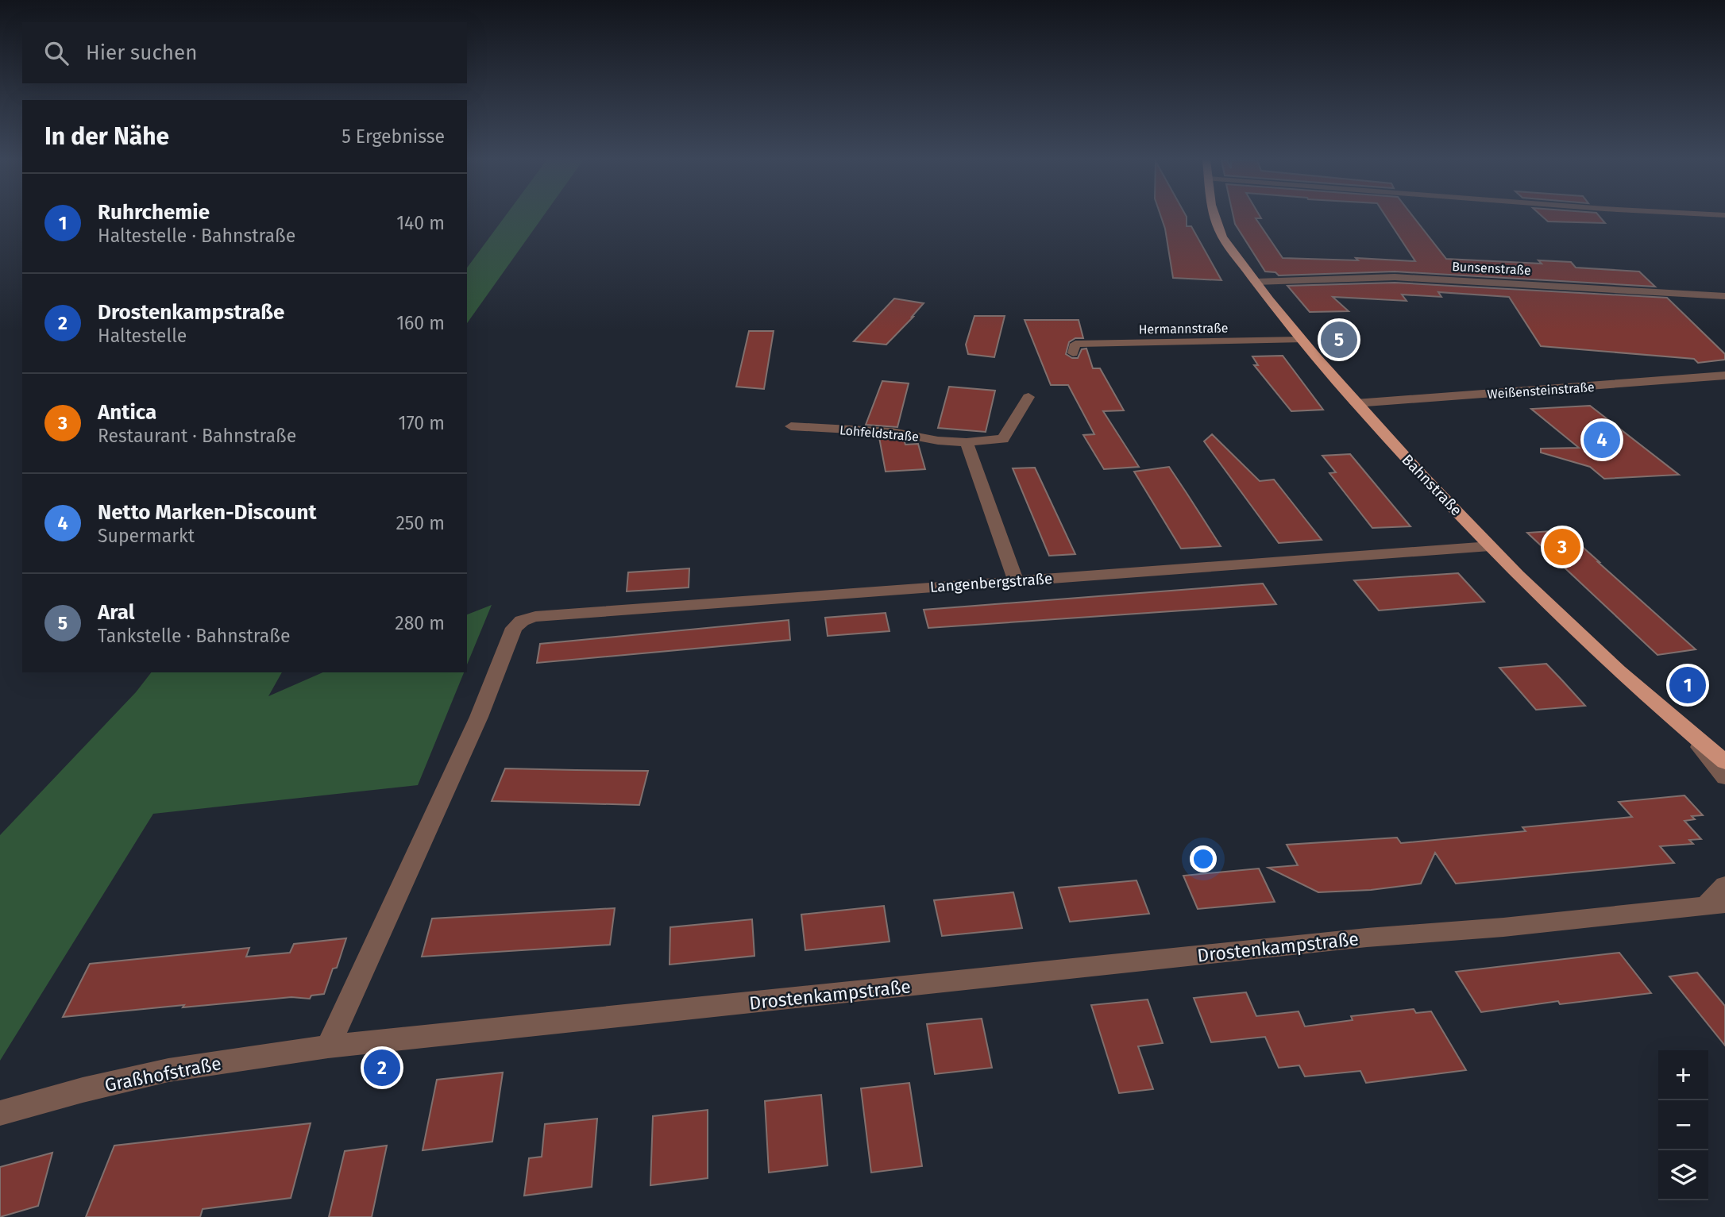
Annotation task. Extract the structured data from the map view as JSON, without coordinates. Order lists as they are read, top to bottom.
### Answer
{
  "streets": {
    "main road": ["Bahnstraße"],
    "street": [
      "Bunsenstraße",
      "Hermannstraße",
      "Weißensteinstraße",
      "Lohfeldstraße",
      "Langenbergstraße",
      "Drostenkampstraße",
      "Graßhofstraße"
    ]
  },
  "crossings": [
    ["Bunsenstraße", "Bahnstraße"],
    ["Hermannstraße", "Bahnstraße"],
    ["Weißensteinstraße", "Bahnstraße"],
    ["Bahnstraße", "Langenbergstraße"],
    ["Langenbergstraße", "Drostenkampstraße"],
    ["Langenbergstraße", "Graßhofstraße"],
    ["Drostenkampstraße", "Graßhofstraße"]
  ],
  "page": {
    "search": "Hier suchen",
    "heading": ["In der Nähe", "5 Ergebnisse"],
    "list": [
      {
        "mark": "1",
        "name": "Ruhrchemie",
        "note": "Haltestelle · Bahnstraße",
        "value": "140 m"
      },
      {
        "mark": "2",
        "name": "Drostenkampstraße",
        "note": "Haltestelle",
        "value": "160 m"
      },
      {
        "mark": "3",
        "name": "Antica",
        "note": "Restaurant · Bahnstraße",
        "value": "170 m"
      },
      {
        "mark": "4",
        "name": "Netto Marken-Discount",
        "note": "Supermarkt",
        "value": "250 m"
      },
      {
        "mark": "5",
        "name": "Aral",
        "note": "Tankstelle · Bahnstraße",
        "value": "280 m"
      }
    ],
    "pins": [
      "5",
      "4",
      "3",
      "1",
      "2"
    ],
    "map_buttons": ["+", "−"]
  }
}
